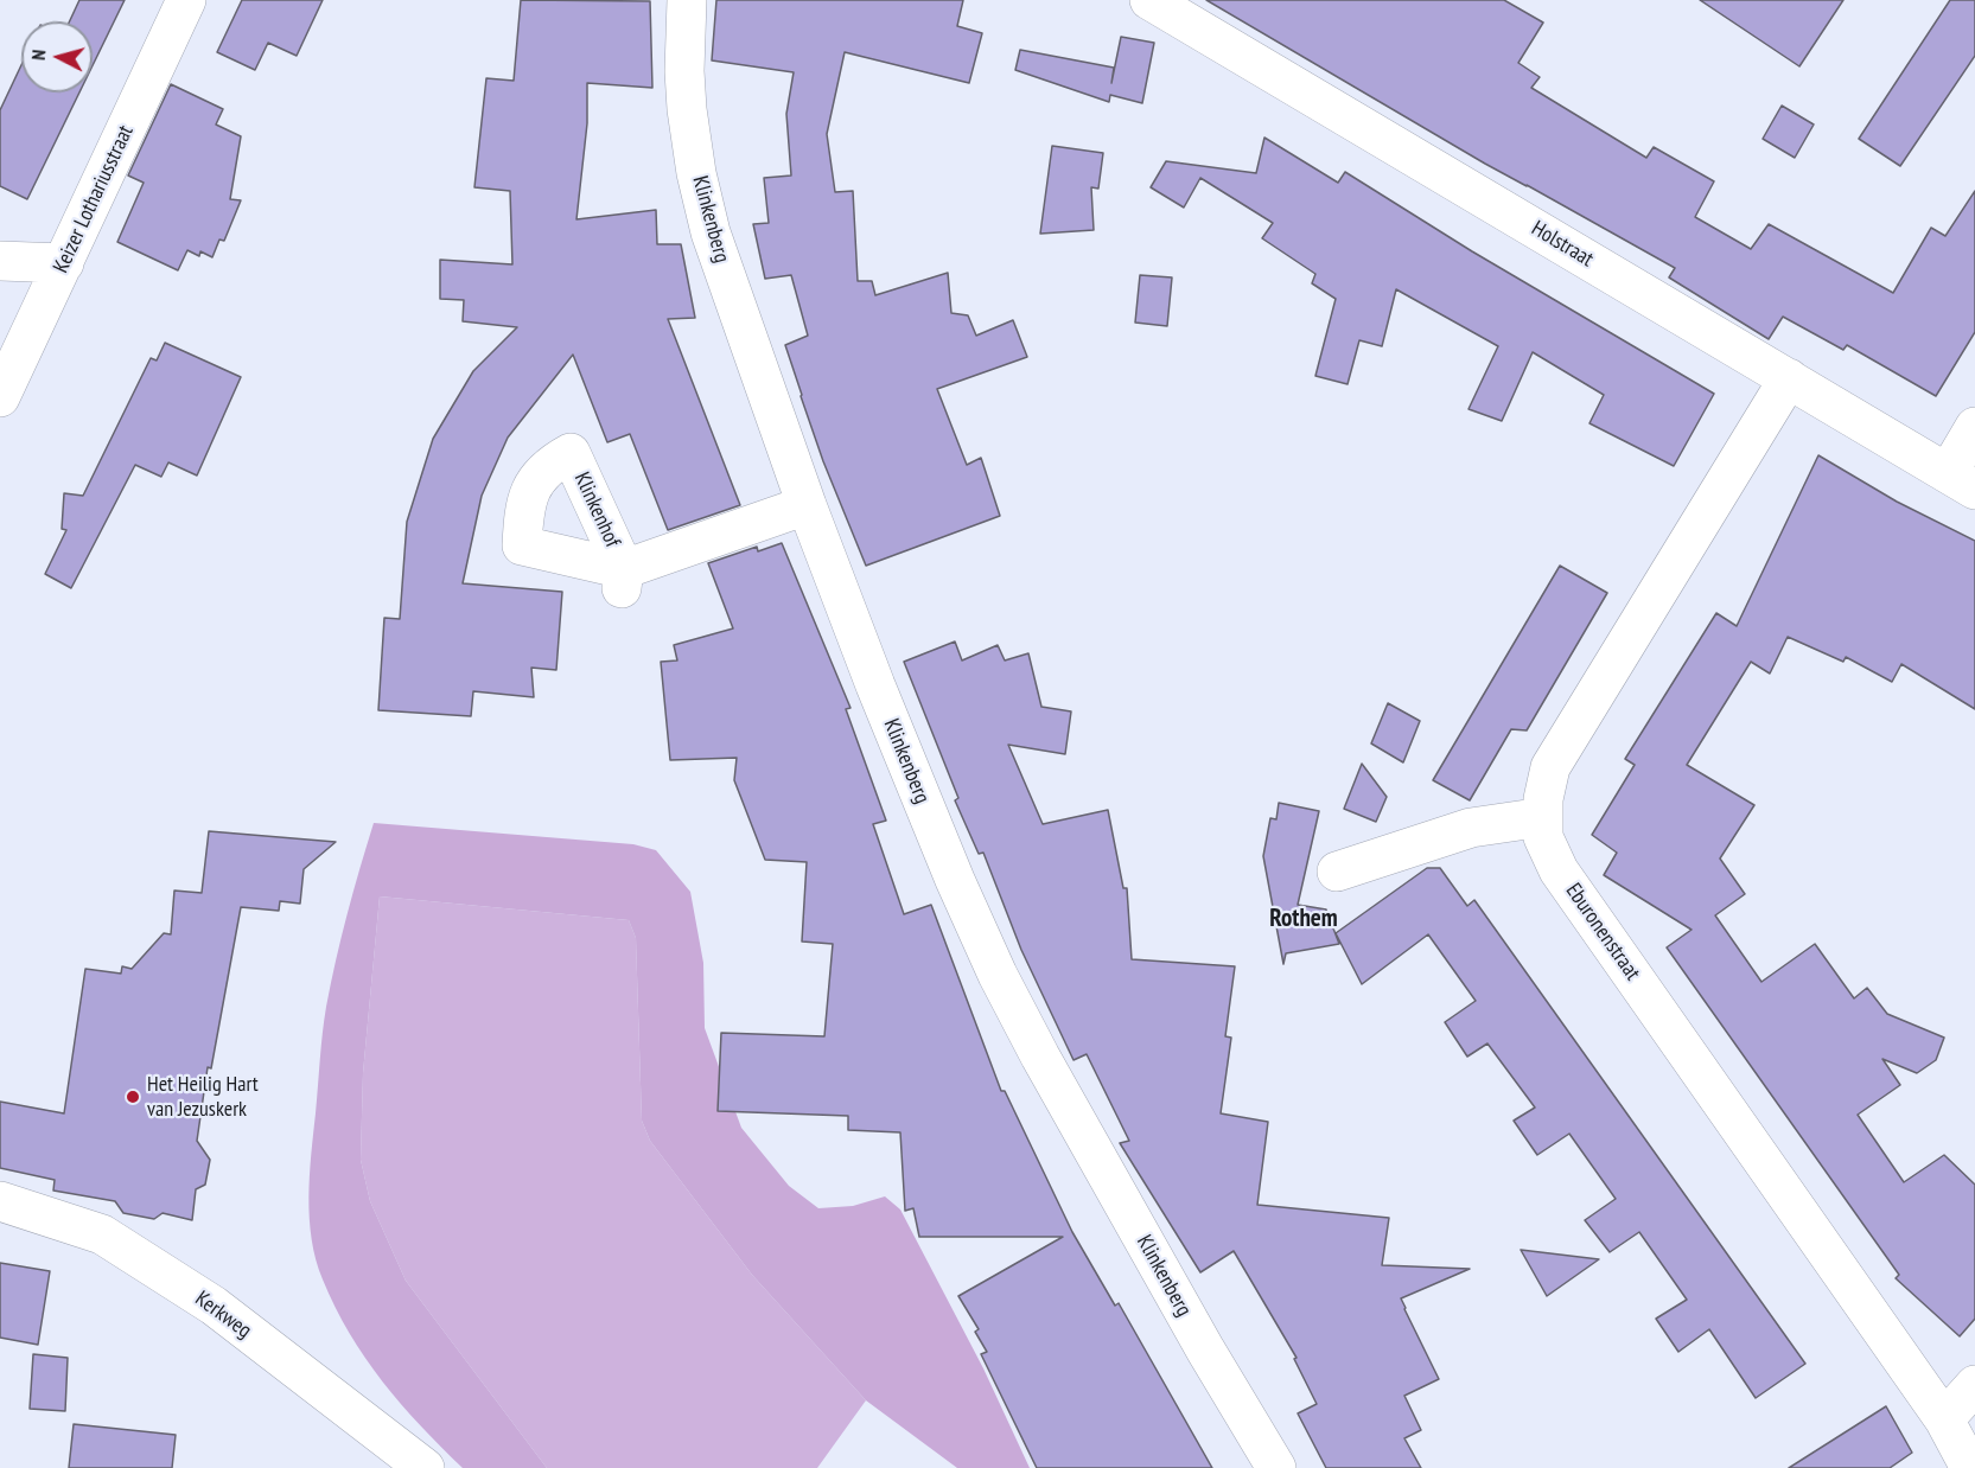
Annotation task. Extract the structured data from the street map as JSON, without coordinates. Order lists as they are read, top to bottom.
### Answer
{
  "streets": {
    "street": [
      "Keizer Lothariusstraat",
      "Klinkenberg",
      "Holstraat",
      "Klinkenhof",
      "Eburonenstraat",
      "Kerkweg"
    ]
  },
  "crossings": [
    ["Klinkenberg", "Klinkenhof"],
    ["Holstraat", "Eburonenstraat"]
  ],
  "districts": ["Rothem"],
  "places": ["Het Heilig Hart van Jezuskerk"],
  "north": "left"
}
